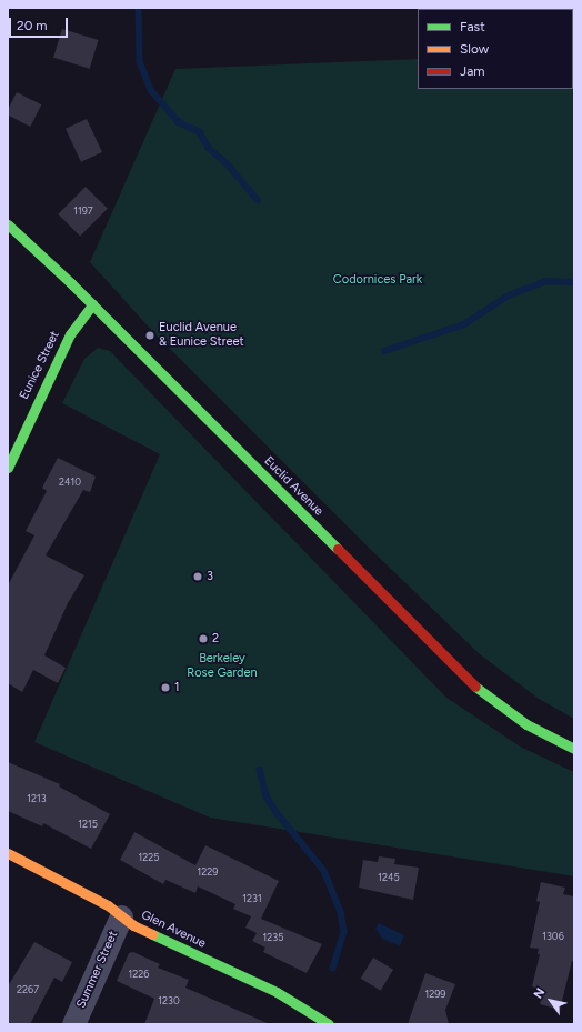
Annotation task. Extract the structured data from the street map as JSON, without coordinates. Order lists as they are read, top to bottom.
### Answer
{
  "streets": {
    "street": [
      "Eunice Street",
      "Euclid Avenue",
      "Glen Avenue",
      "Summer Street"
    ]
  },
  "crossings": [
    ["Eunice Street", "Euclid Avenue"],
    ["Glen Avenue", "Summer Street"]
  ],
  "parks": ["Codornices Park", "Berkeley Rose Garden"],
  "places": [
    "Euclid Avenue & Eunice Street",
    "3",
    "2",
    "1"
  ],
  "house_numbers": [
    "1197",
    "2410",
    "1213",
    "1215",
    "1225",
    "1229",
    "1245",
    "1231",
    "1306",
    "1235",
    "1226",
    "2267",
    "1299",
    "1230"
  ],
  "legend": ["Fast", "Slow", "Jam"],
  "scale_bar": "20 m",
  "north": "top left"
}
